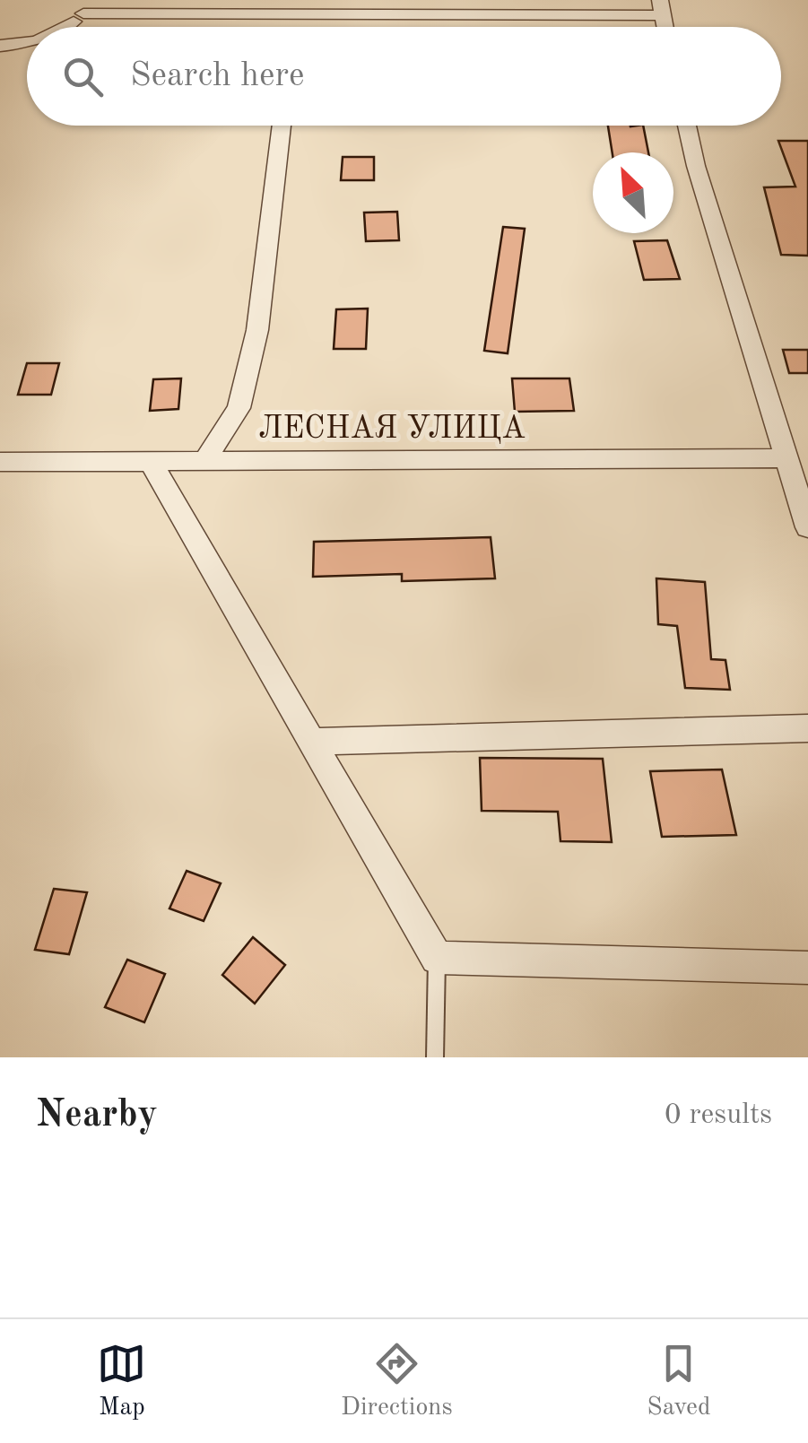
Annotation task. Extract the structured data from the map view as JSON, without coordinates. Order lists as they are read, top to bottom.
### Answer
{
  "streets": {
    "street": ["ЛЕСНАЯ УЛИЦА"]
  },
  "north": "top left",
  "page": {
    "search": "Search here",
    "heading": ["Nearby", "0 results"],
    "nav": ["Map", "Directions", "Saved"]
  }
}
